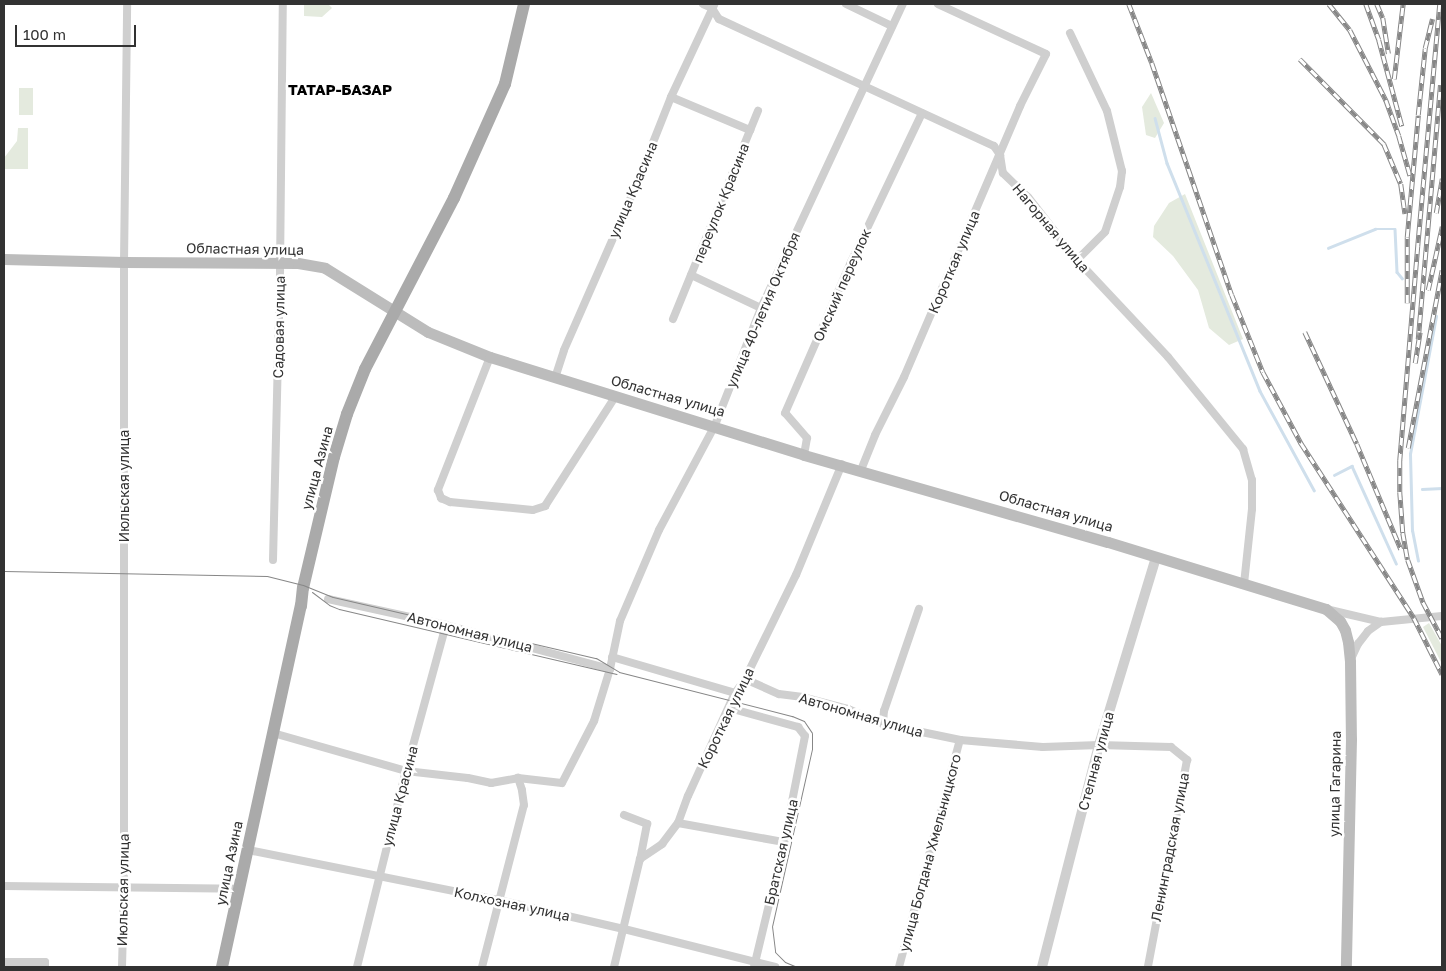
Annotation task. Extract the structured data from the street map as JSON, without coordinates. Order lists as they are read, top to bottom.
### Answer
{
  "streets": {
    "main road": ["Областная улица", "улица Азина", "улица Гагарина"],
    "street": [
      "улица Красина",
      "переулок Красина",
      "Нагорная улица",
      "Короткая улица",
      "Омский переулок",
      "улица 40-летия Октября",
      "Садовая улица",
      "Июльская улица",
      "Автономная улица",
      "Степная улица",
      "Ленинградская улица",
      "Братская улица",
      "улица Богдана Хмельницкого",
      "Колхозная улица"
    ]
  },
  "crossings": [
    ["улица Красина", "переулок Красина"],
    ["улица Красина", "Областная улица"],
    ["улица Красина", "Автономная улица"],
    ["улица Красина", "Колхозная улица"],
    ["переулок Красина", "улица 40-летия Октября"],
    ["Нагорная улица", "Областная улица"],
    ["Нагорная улица", "Короткая улица"],
    ["Областная улица", "Короткая улица"],
    ["Областная улица", "Омский переулок"],
    ["Областная улица", "улица 40-летия Октября"],
    ["Областная улица", "Садовая улица"],
    ["Областная улица", "улица Азина"],
    ["Областная улица", "Июльская улица"],
    ["Областная улица", "Степная улица"],
    ["Областная улица", "улица Гагарина"],
    ["Короткая улица", "Автономная улица"],
    ["Короткая улица", "Братская улица"],
    ["улица 40-летия Октября", "Автономная улица"],
    ["улица Азина", "Колхозная улица"],
    ["Автономная улица", "Степная улица"],
    ["Автономная улица", "Ленинградская улица"],
    ["Автономная улица", "улица Богдана Хмельницкого"],
    ["Степная улица", "Ленинградская улица"],
    ["Братская улица", "Колхозная улица"]
  ],
  "districts": ["ТАТАР-БАЗАР"],
  "scale_bar": "100 m"
}
